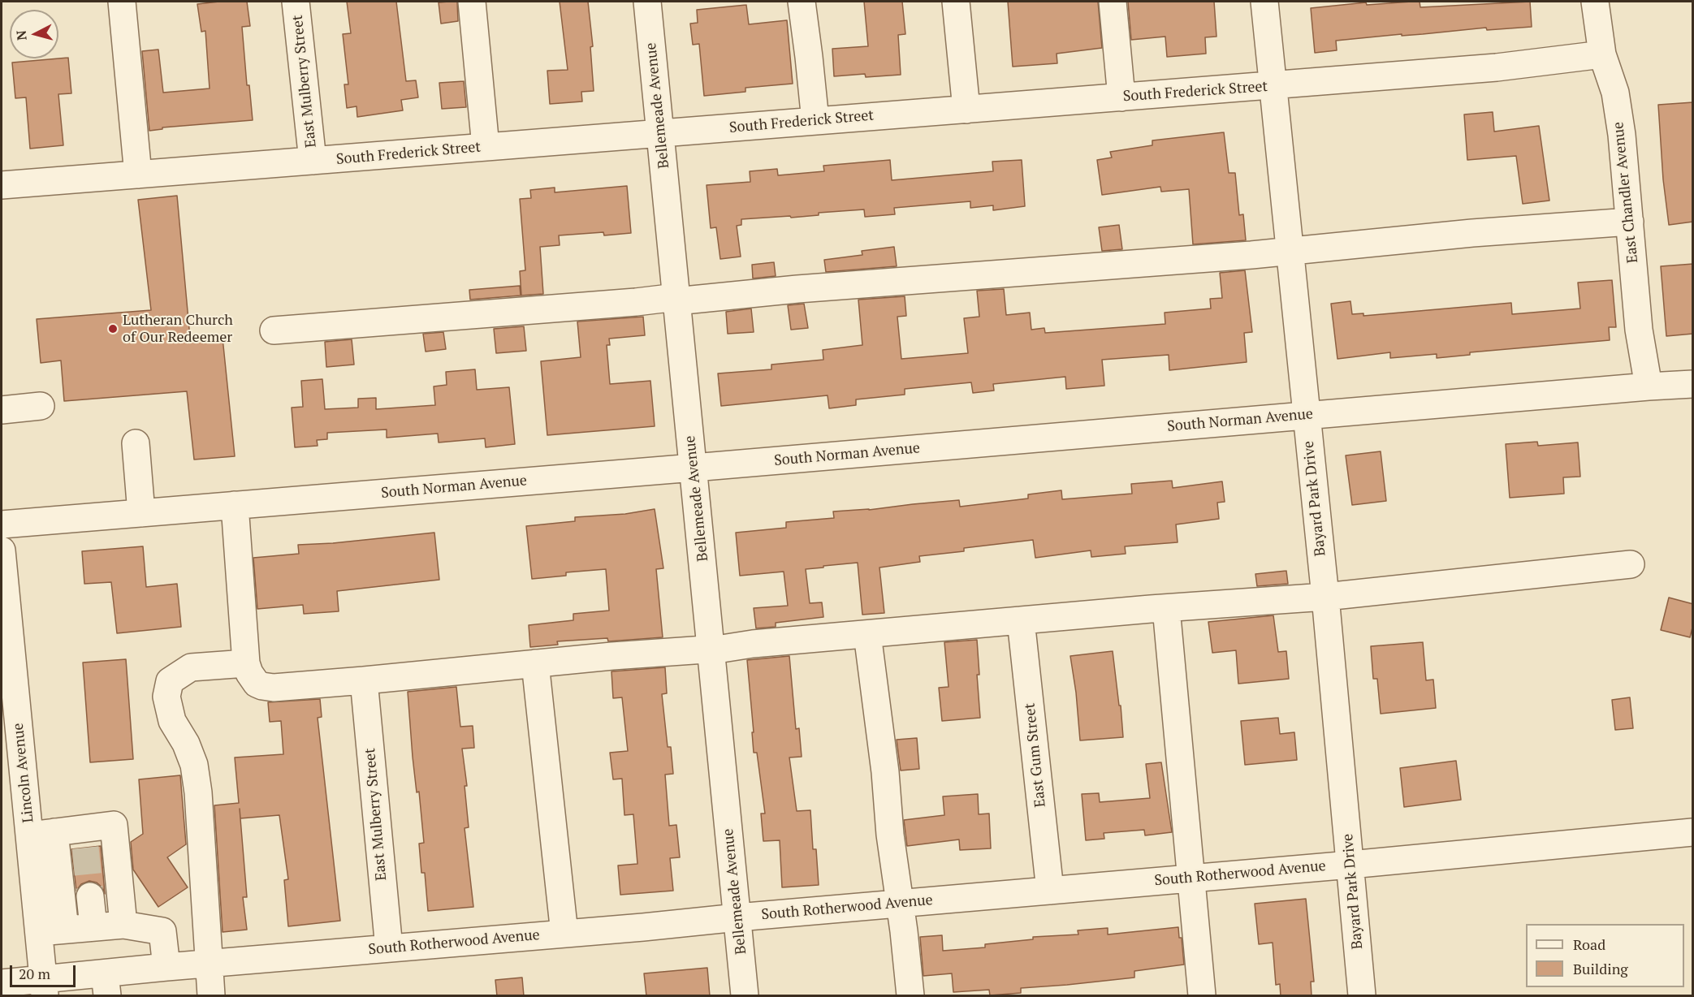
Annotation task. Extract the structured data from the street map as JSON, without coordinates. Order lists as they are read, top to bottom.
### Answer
{
  "streets": {
    "street": [
      "East Mulberry Street",
      "South Frederick Street",
      "Bellemeade Avenue",
      "East Chandler Avenue",
      "South Norman Avenue",
      "Bayard Park Drive",
      "East Gum Street",
      "Lincoln Avenue",
      "South Rotherwood Avenue"
    ]
  },
  "crossings": [
    ["East Mulberry Street", "South Frederick Street"],
    ["East Mulberry Street", "South Rotherwood Avenue"],
    ["South Frederick Street", "Bellemeade Avenue"],
    ["South Frederick Street", "East Chandler Avenue"],
    ["South Frederick Street", "Bayard Park Drive"],
    ["Bellemeade Avenue", "South Norman Avenue"],
    ["Bellemeade Avenue", "South Rotherwood Avenue"],
    ["East Chandler Avenue", "South Norman Avenue"],
    ["South Norman Avenue", "Bayard Park Drive"],
    ["Bayard Park Drive", "South Rotherwood Avenue"],
    ["East Gum Street", "South Rotherwood Avenue"],
    ["Lincoln Avenue", "South Rotherwood Avenue"]
  ],
  "places": ["Lutheran Church of Our Redeemer"],
  "legend": ["Road", "Building"],
  "scale_bar": "20 m",
  "north": "left"
}
